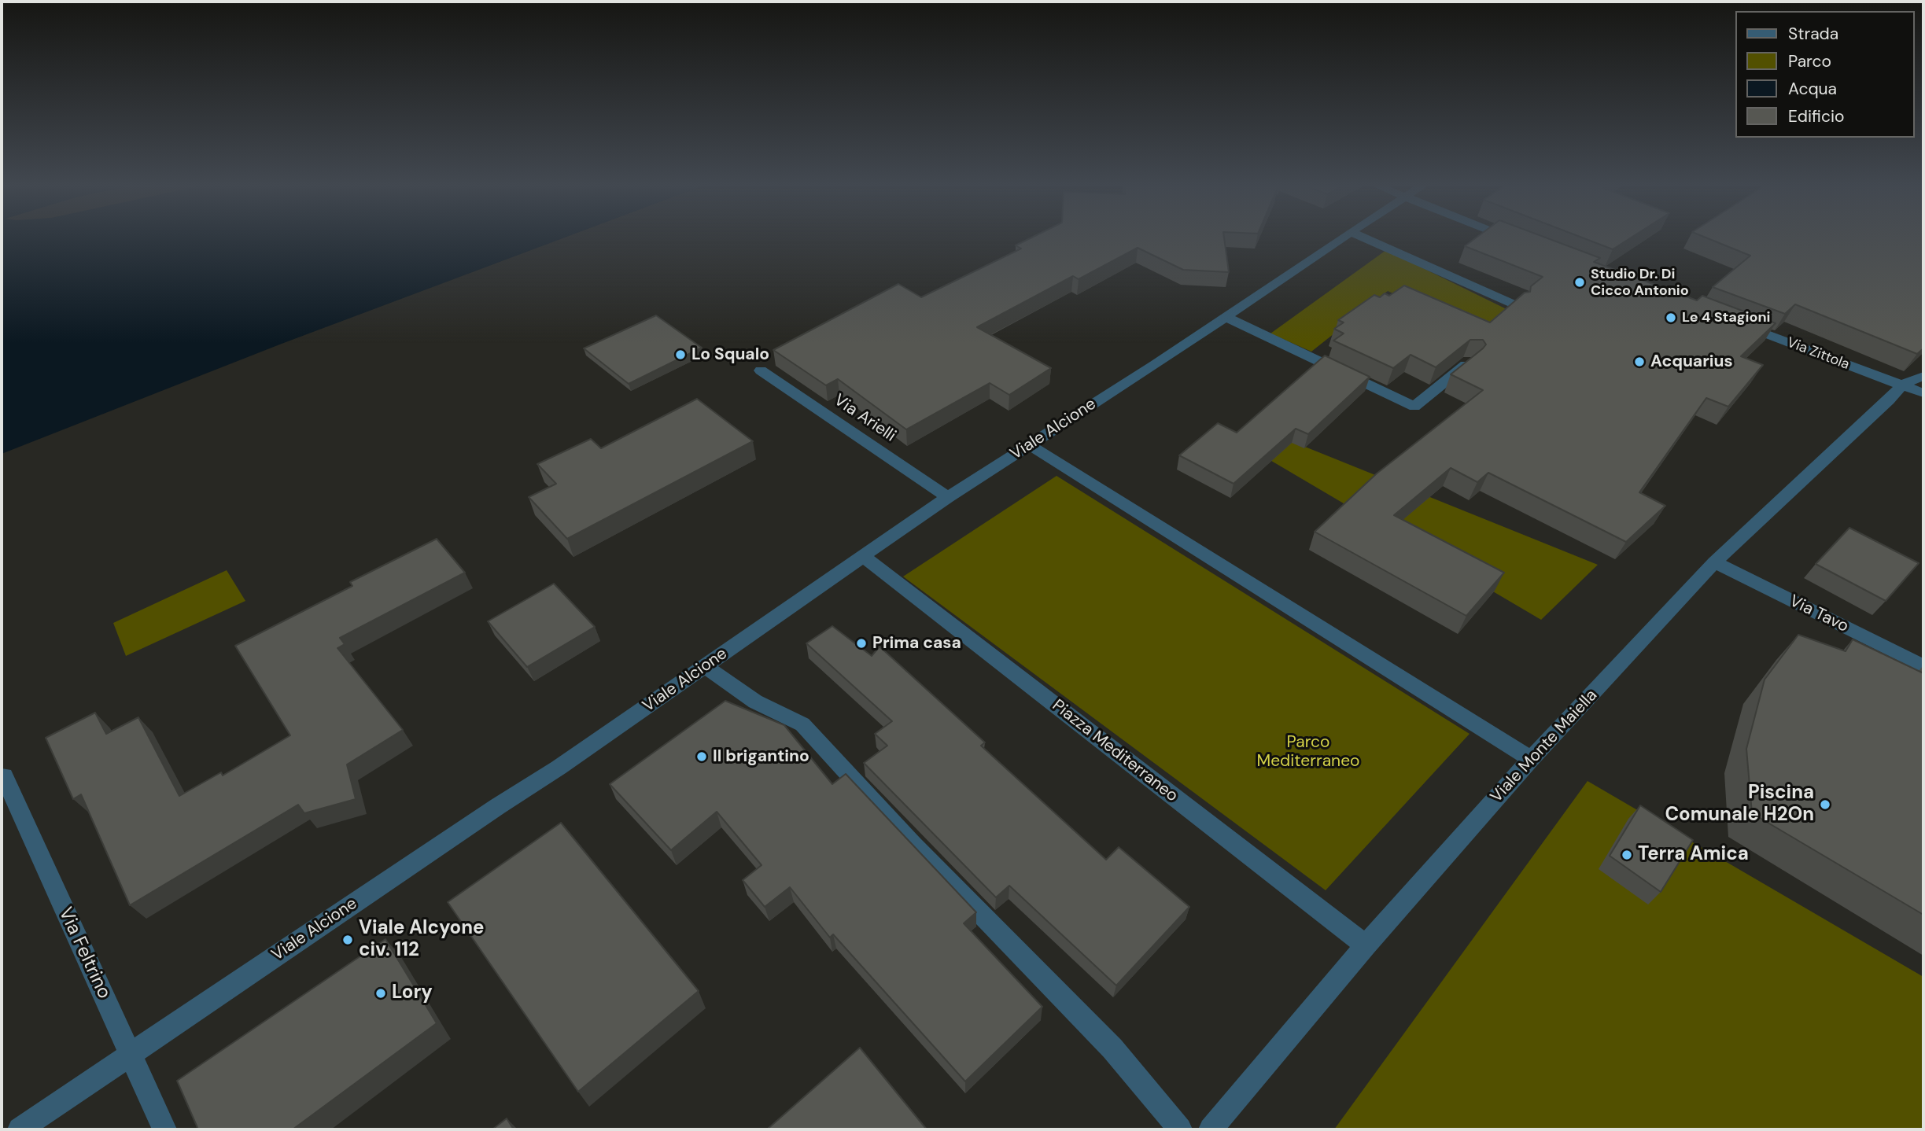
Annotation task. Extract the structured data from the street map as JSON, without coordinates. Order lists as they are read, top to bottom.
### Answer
{
  "streets": {
    "street": [
      "Via Zittola",
      "Via Arielli",
      "Viale Alcione",
      "Via Tavo",
      "Viale Monte Maiella",
      "Piazza Mediterraneo",
      "Via Feltrino"
    ]
  },
  "crossings": [
    ["Via Zittola", "Viale Monte Maiella"],
    ["Via Arielli", "Viale Alcione"],
    ["Viale Alcione", "Piazza Mediterraneo"],
    ["Viale Alcione", "Via Feltrino"],
    ["Via Tavo", "Viale Monte Maiella"],
    ["Viale Monte Maiella", "Piazza Mediterraneo"]
  ],
  "parks": ["Parco Mediterraneo"],
  "places": [
    "Studio Dr. Di Cicco Antonio",
    "Le 4 Stagioni",
    "Lo Squalo",
    "Acquarius",
    "Prima casa",
    "Il brigantino",
    "Piscina Comunale H2On",
    "Terra Amica",
    "Viale Alcyone civ. 112",
    "Lory"
  ],
  "legend": [
    "Strada",
    "Parco",
    "Acqua",
    "Edificio"
  ]
}
